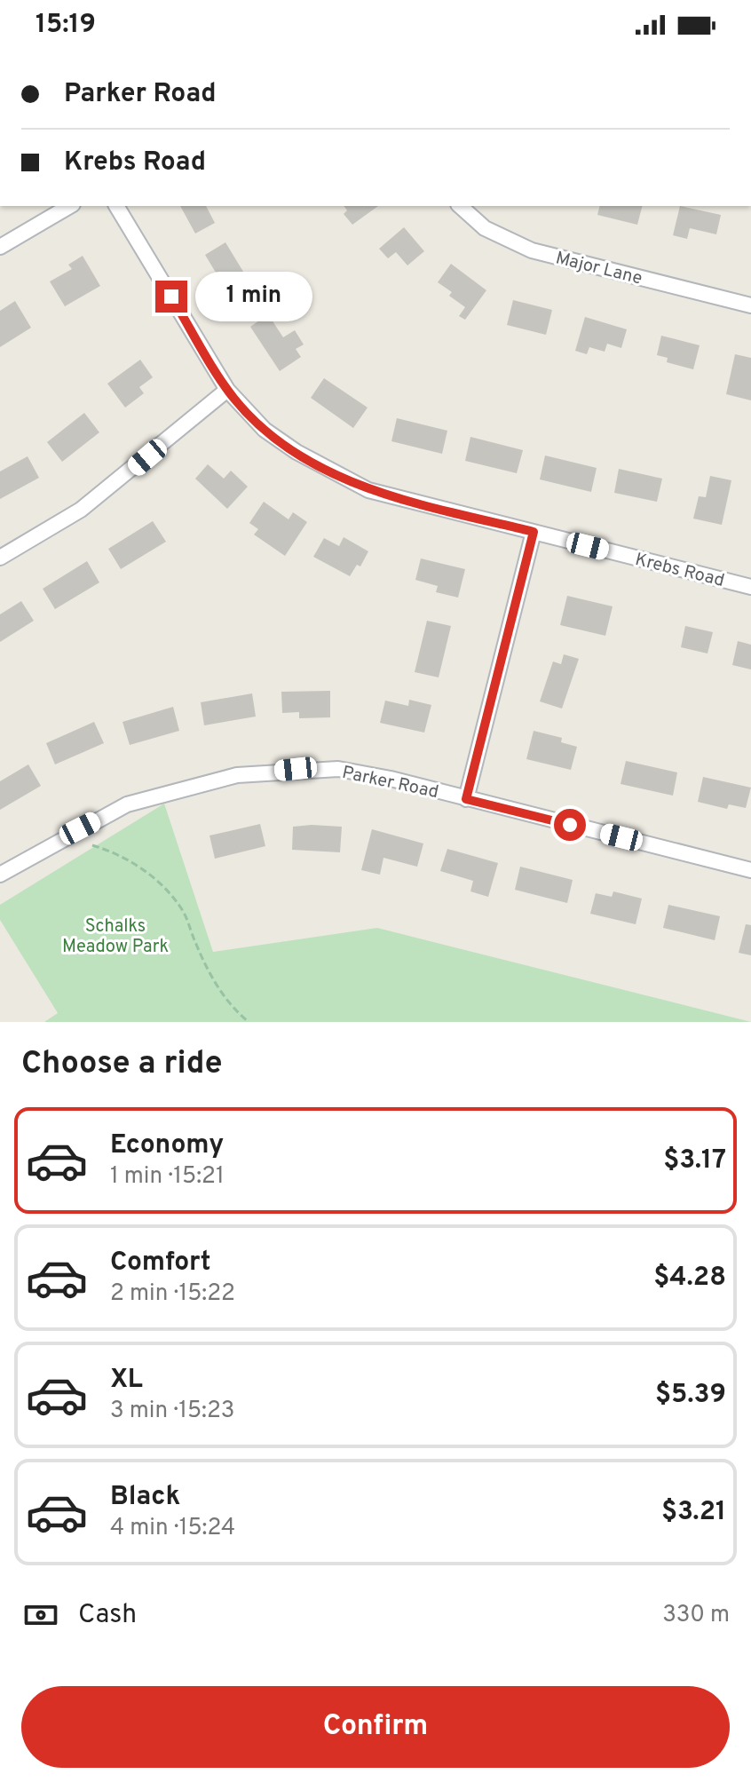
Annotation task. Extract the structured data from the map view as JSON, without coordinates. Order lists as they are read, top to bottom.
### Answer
{
  "streets": {
    "street": ["Major Lane", "Krebs Road", "Parker Road"]
  },
  "parks": ["Schalks Meadow Park"],
  "page": {
    "status": "15:19",
    "banner": ["Parker Road", "Krebs Road"],
    "bubble": "1 min",
    "heading": "Choose a ride",
    "list": [
      {
        "name": "Economy",
        "note": "1 min · 15:21",
        "value": "$3.17"
      },
      {
        "name": "Comfort",
        "note": "2 min · 15:22",
        "value": "$4.28"
      },
      {
        "name": "XL",
        "note": "3 min · 15:23",
        "value": "$5.39"
      },
      {
        "name": "Black",
        "note": "4 min · 15:24",
        "value": "$3.21"
      }
    ],
    "pay": ["Cash", "330 m"],
    "buttons": "Confirm"
  }
}
